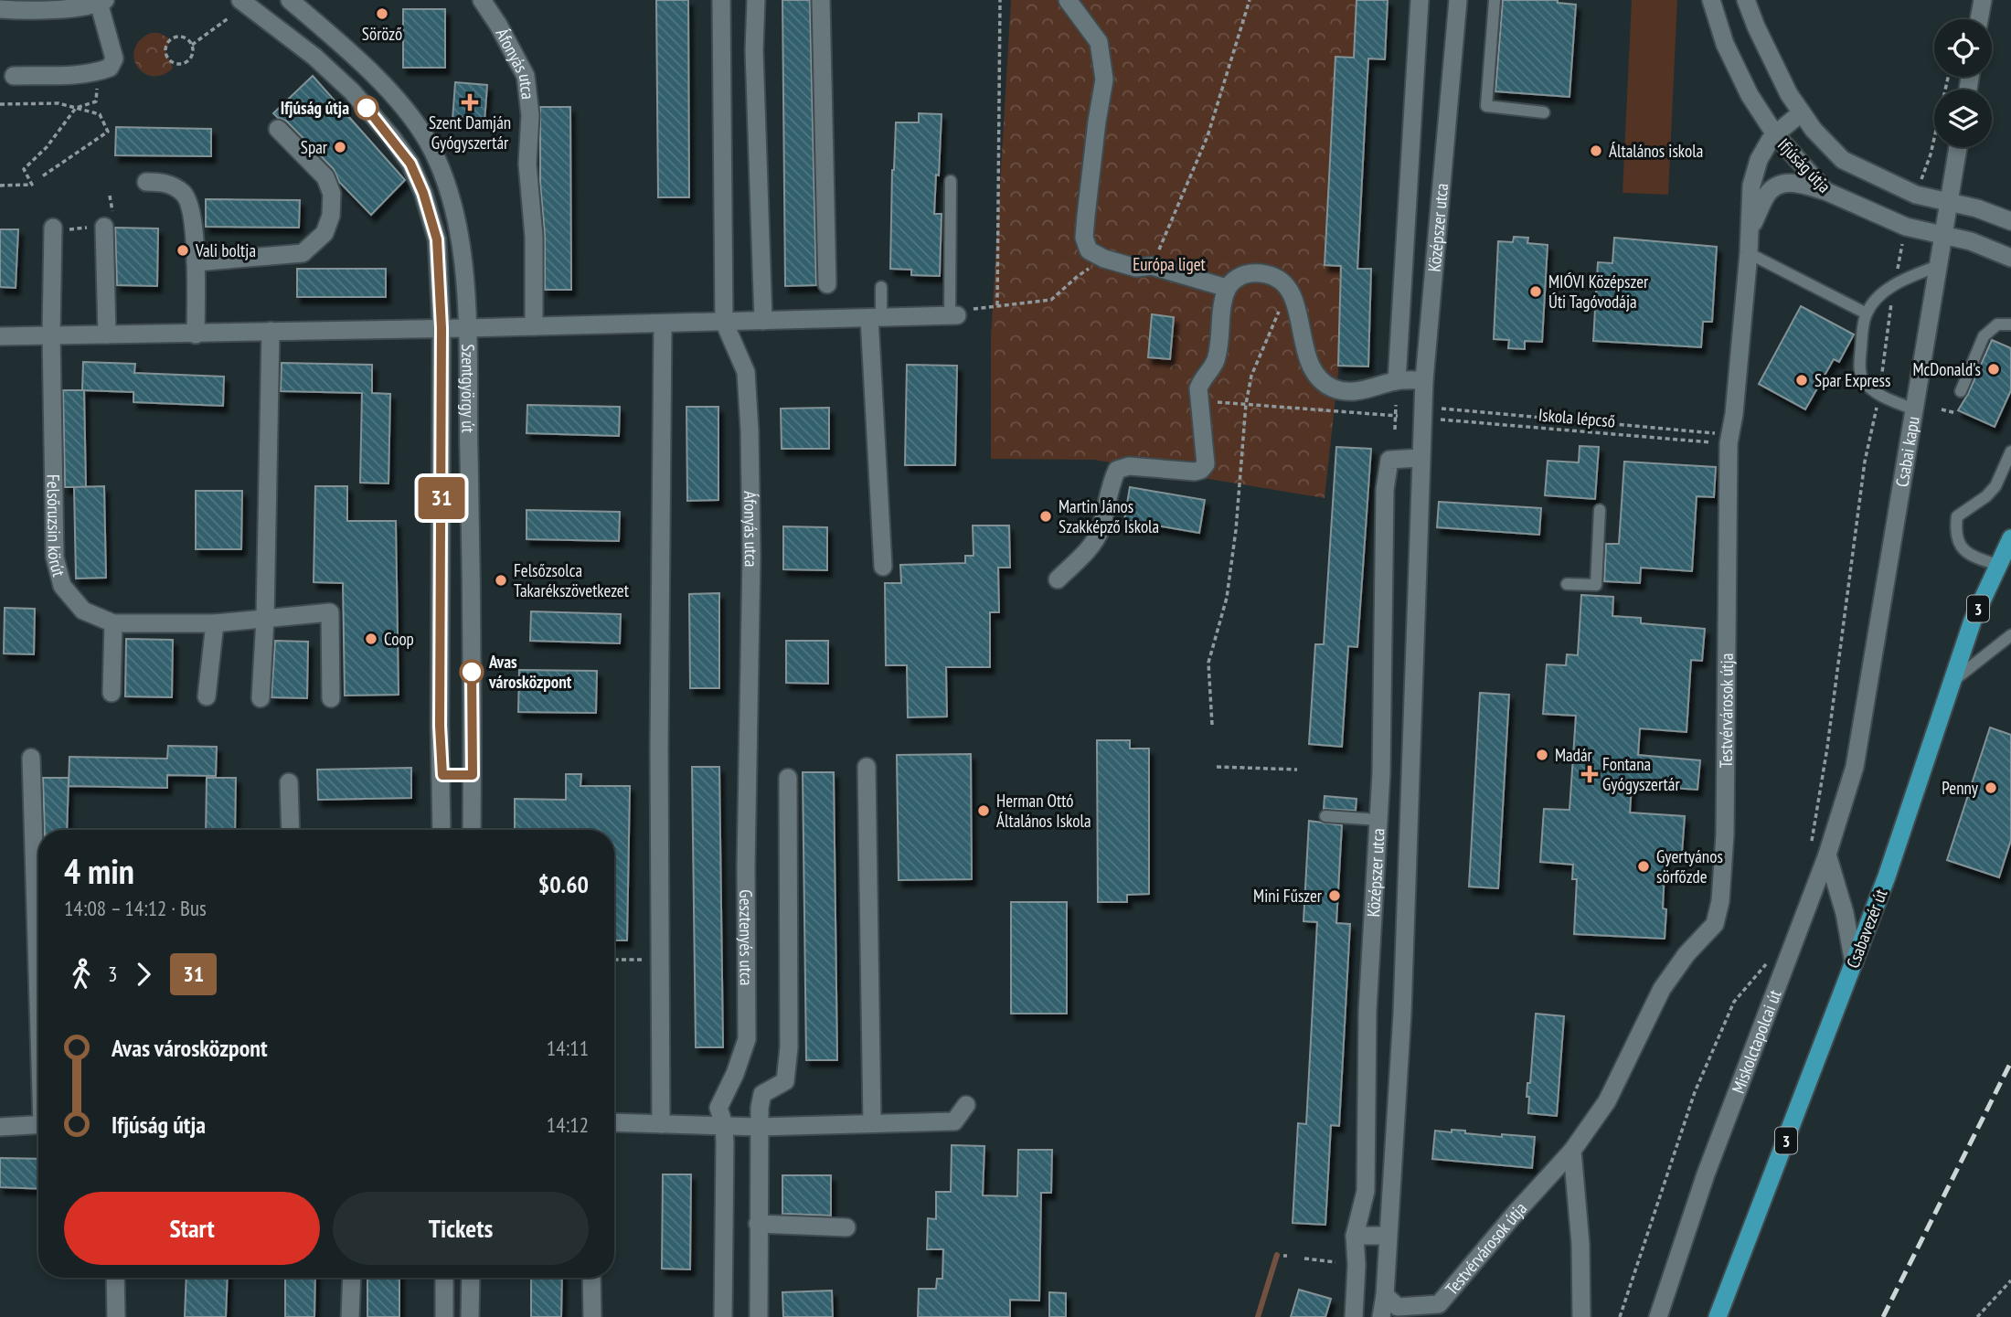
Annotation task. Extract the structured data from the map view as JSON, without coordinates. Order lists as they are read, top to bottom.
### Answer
{
  "streets": {
    "main road": ["3", "Csabavezér út"],
    "street": [
      "Áfonyás utca",
      "Ifjúság útja",
      "Középszer utca",
      "Szentgyörgy út",
      "Csabai kapu",
      "Felsőruzsin körút",
      "Testvérvárosok útja",
      "Gesztenyés utca",
      "Miskolctapolcai út"
    ],
    "path": ["Iskola lépcső"]
  },
  "crossings": [
    ["Áfonyás utca", "Gesztenyés utca"],
    ["Ifjúság útja", "Csabai kapu"],
    ["Ifjúság útja", "Testvérvárosok útja"],
    ["Középszer utca", "Iskola lépcső"],
    ["Középszer utca", "Testvérvárosok útja"],
    ["Iskola lépcső", "Testvérvárosok útja"],
    ["Csabai kapu", "Miskolctapolcai út"]
  ],
  "parks": ["Európa liget"],
  "places": {
    "other": [
      "Söröző",
      "Ifjúság útja",
      "Spar",
      "Általános iskola",
      "Vali boltja",
      "MIÓVI Középszer Úti Tagóvodája",
      "McDonald's",
      "Spar Express",
      "Martin János Szakképző Iskola",
      "Felsőzsolca Takarékszövetkezet",
      "Coop",
      "Avas városközpont",
      "Madár",
      "Penny",
      "Herman Ottó Általános Iskola",
      "Gyertyános sörfőzde",
      "Mini Fűszer"
    ],
    "health": ["Szent Damján Gyógyszertár", "Fontana Gyógyszertár"]
  },
  "lines": ["bus line 31"],
  "page": {
    "on_map": "31",
    "heading": ["4 min", "14:08 – 14:12 · Bus", "$0.60"],
    "legs": ["3", "31"],
    "list": [
      {
        "name": "Avas városközpont",
        "value": "14:11"
      },
      {
        "name": "Ifjúság útja",
        "value": "14:12"
      }
    ],
    "buttons": ["Start", "Tickets"]
  }
}
